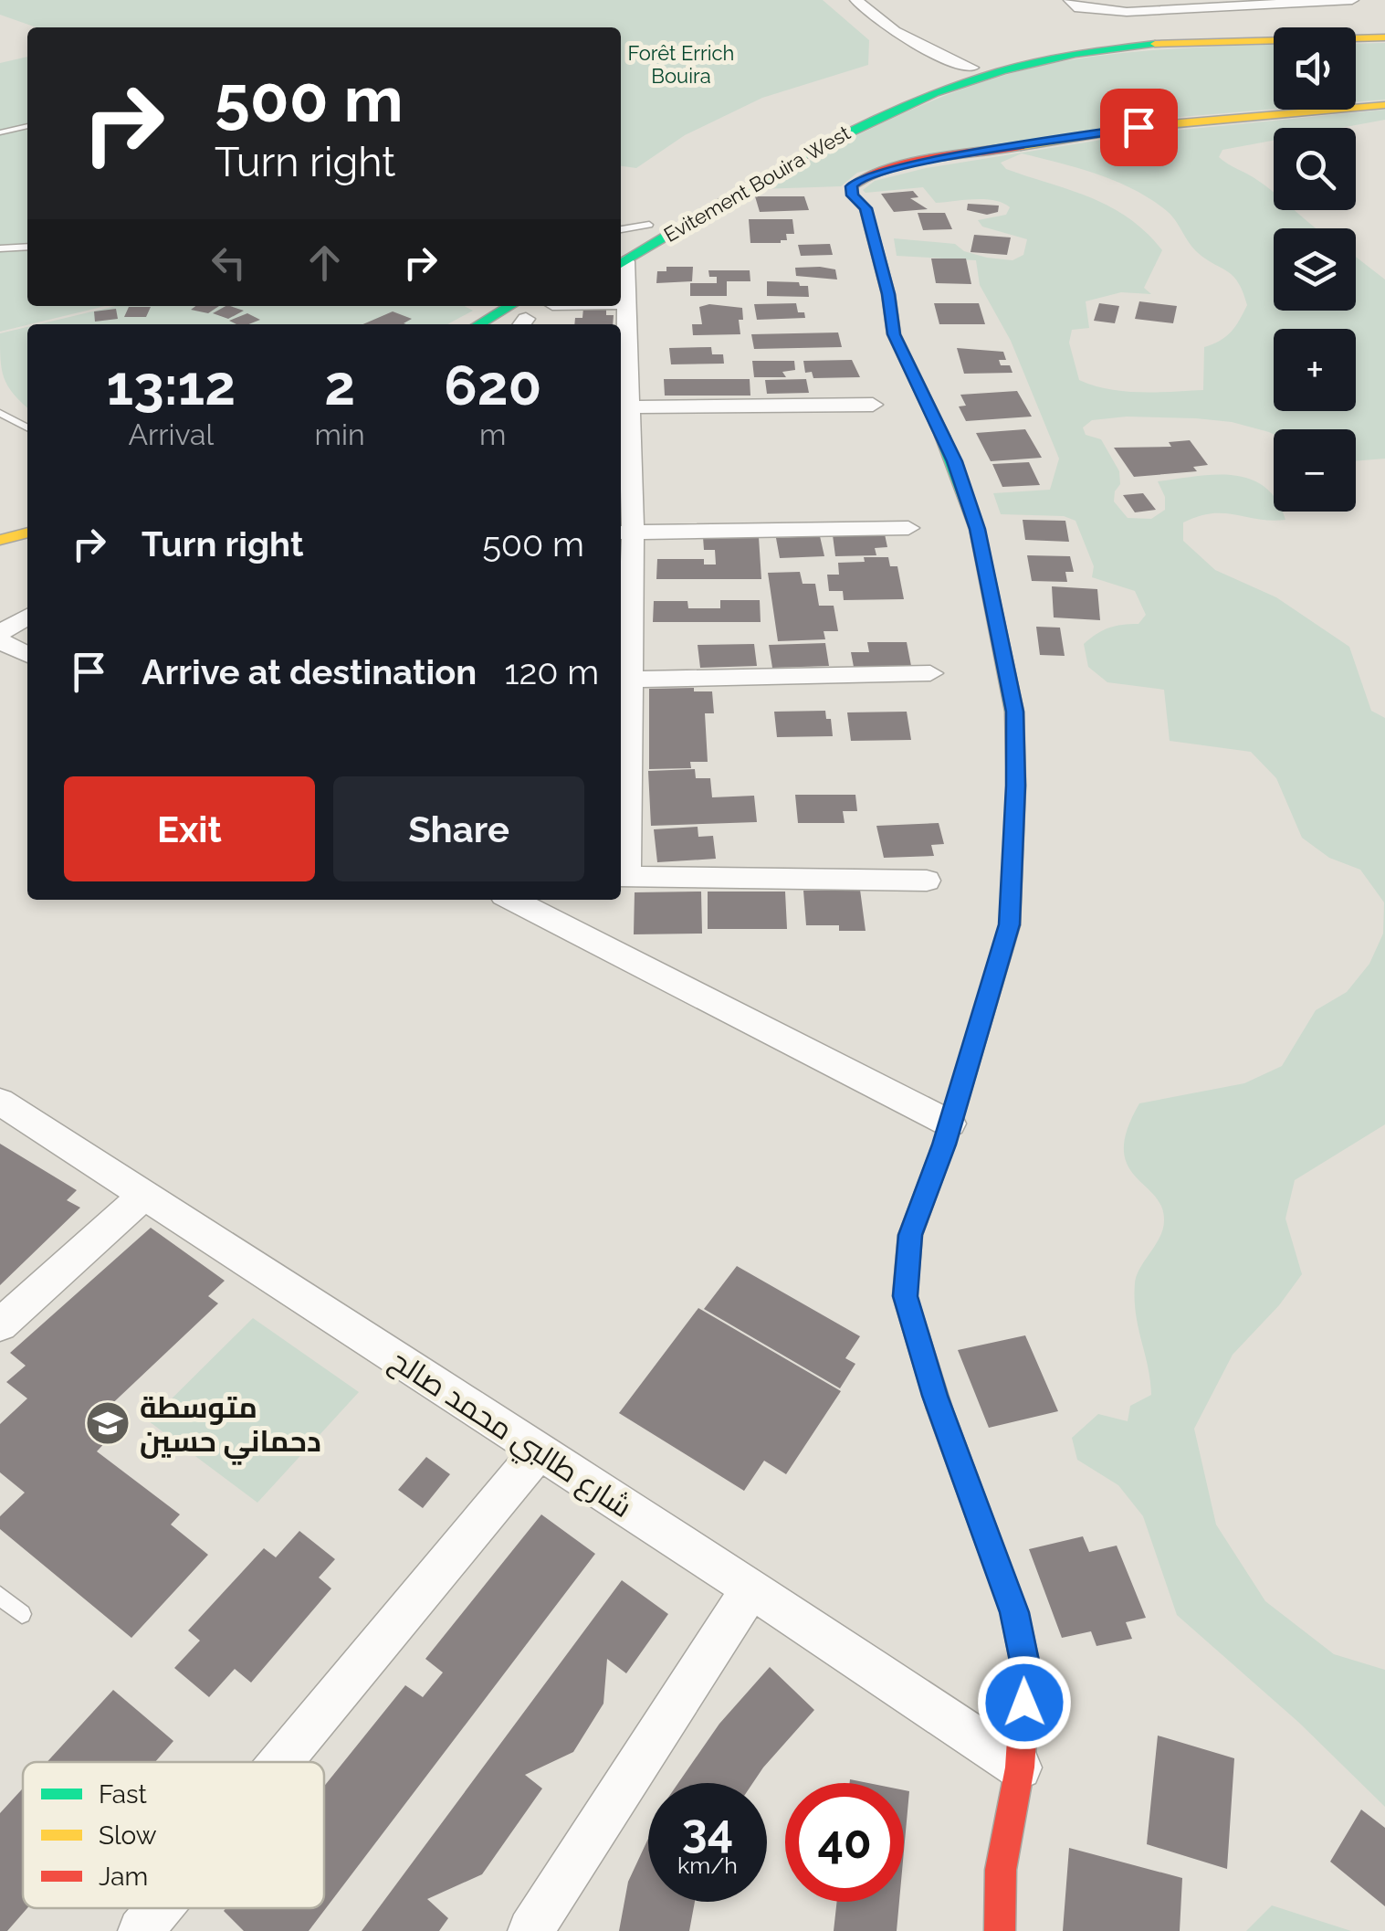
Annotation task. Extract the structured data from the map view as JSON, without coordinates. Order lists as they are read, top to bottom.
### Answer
{
  "streets": {
    "main road": ["Evitement Bouira West"],
    "street": ["شارع طالبي محمد صالح"]
  },
  "parks": ["Forêt Errich Bouira"],
  "places": {
    "school or university": ["متوسطة دحماني حسين"]
  },
  "legend": ["Fast", "Slow", "Jam"],
  "page": {
    "map_buttons": ["+", "−"],
    "turn": ["500 m", "Turn right"],
    "eta": [
      "13:12",
      "Arrival",
      "2",
      "min",
      "620",
      "m"
    ],
    "list": [
      {
        "name": "Turn right",
        "value": "500 m"
      },
      {
        "name": "Arrive at destination",
        "value": "120 m"
      }
    ],
    "buttons": ["Exit", "Share"],
    "speed": "34 km/h",
    "limit": "40"
  }
}
